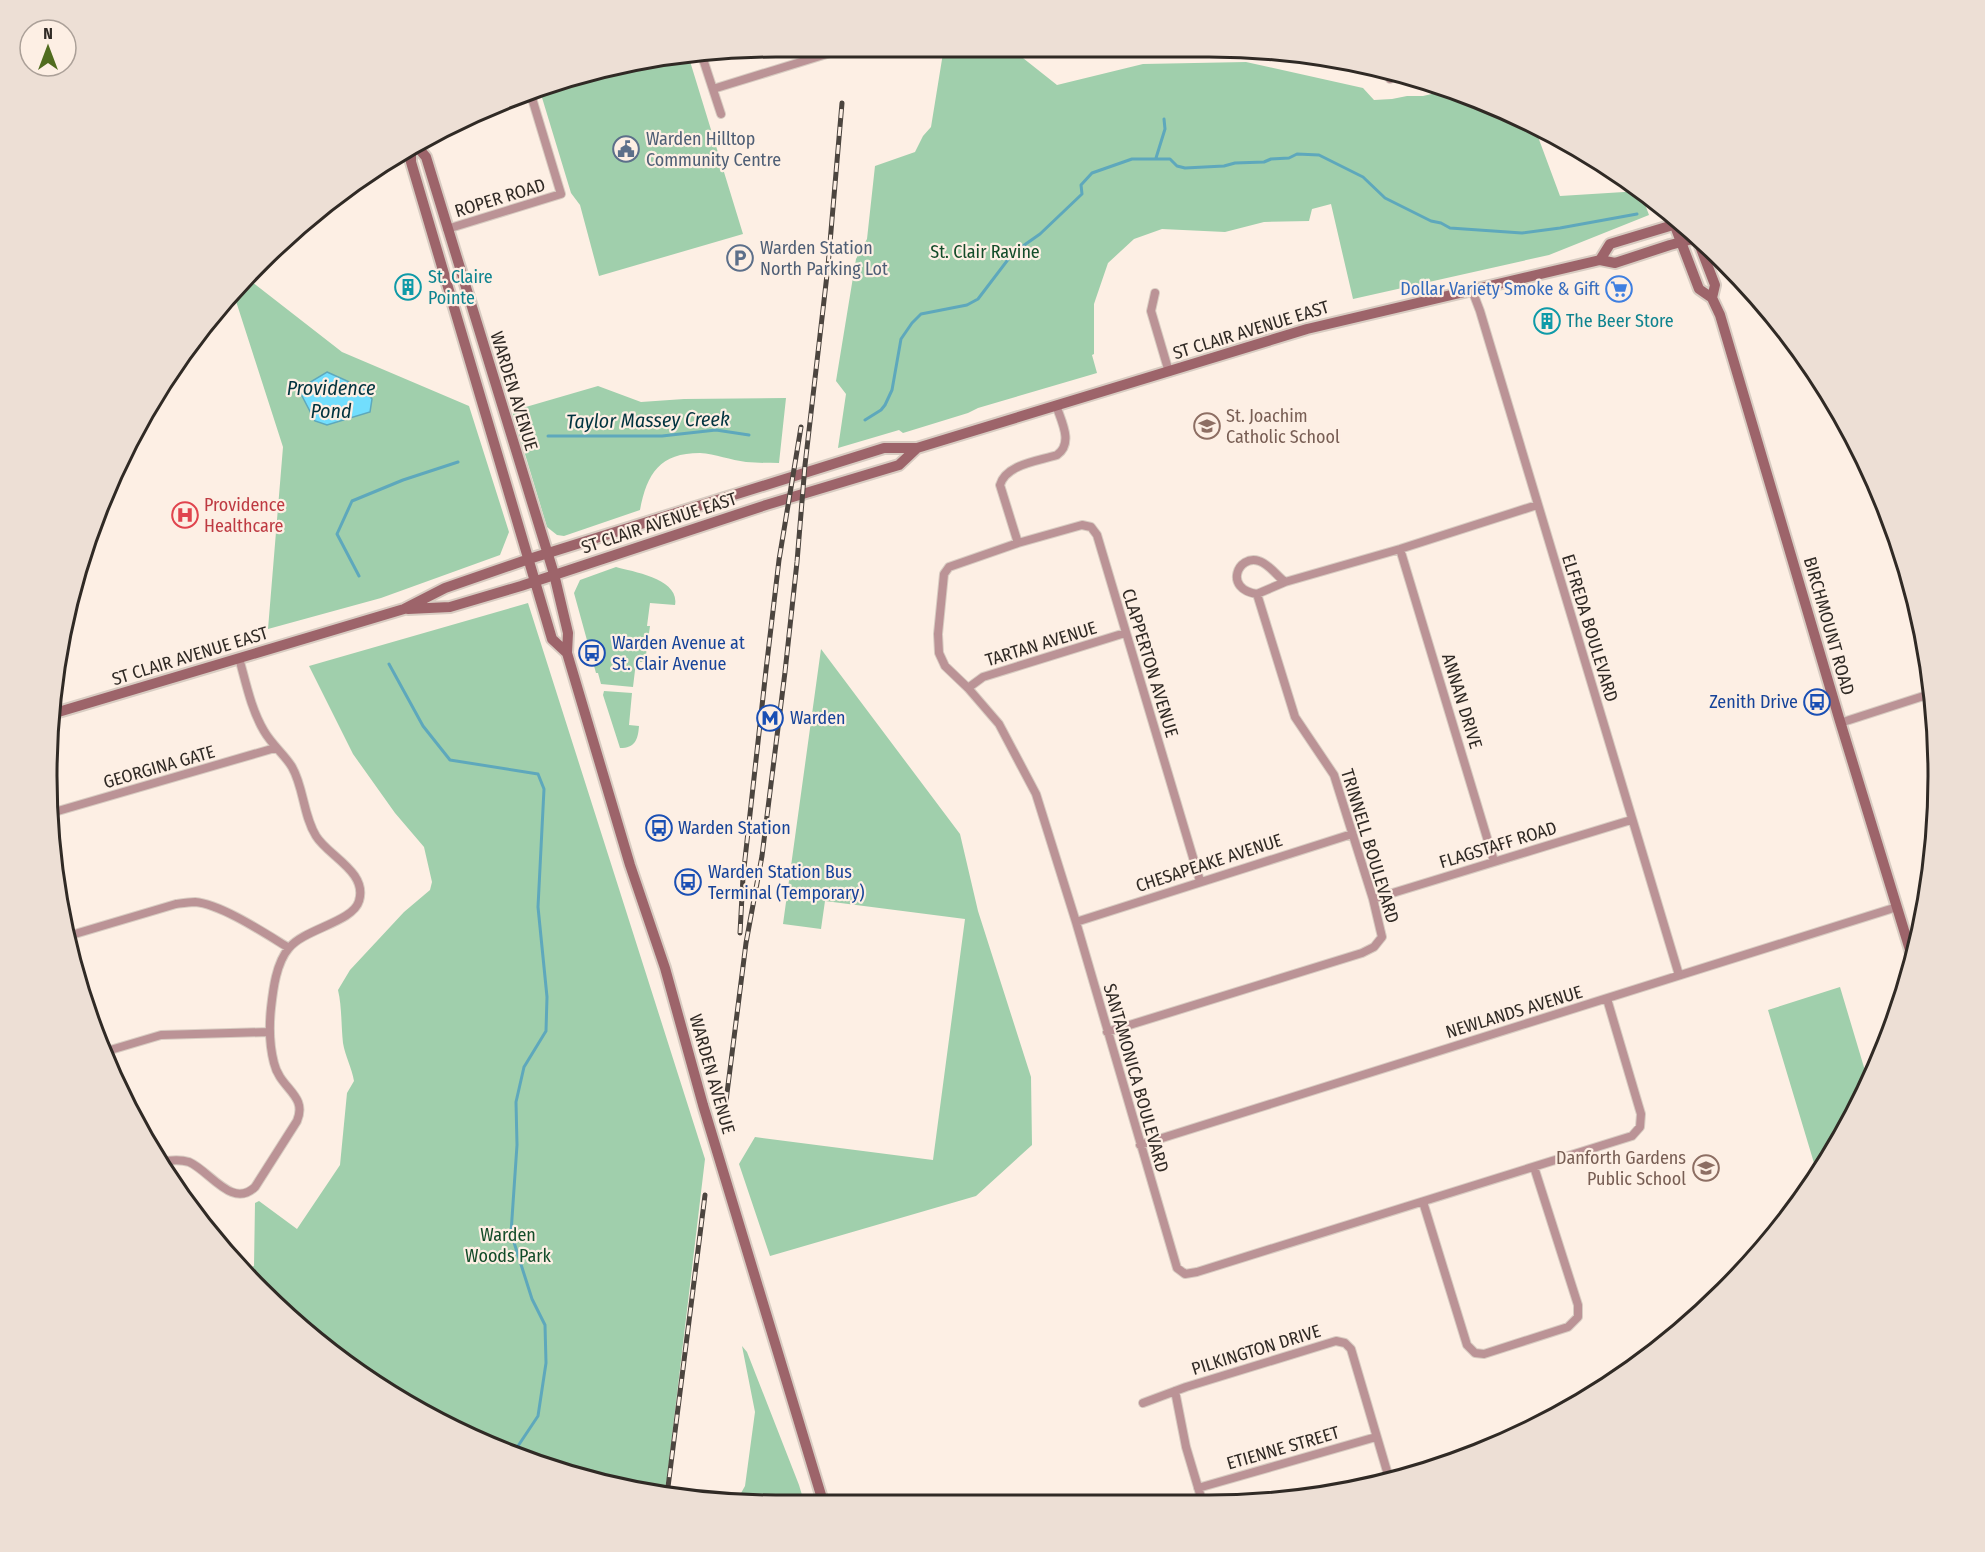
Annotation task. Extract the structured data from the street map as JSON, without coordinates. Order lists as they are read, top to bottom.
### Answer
{
  "streets": {
    "main road": ["ST CLAIR AVENUE EAST", "WARDEN AVENUE", "BIRCHMOUNT ROAD"],
    "street": [
      "ROPER ROAD",
      "ELFREDA BOULEVARD",
      "TARTAN AVENUE",
      "CLAPPERTON AVENUE",
      "ANNAN DRIVE",
      "GEORGINA GATE",
      "FLAGSTAFF ROAD",
      "TRINNELL BOULEVARD",
      "CHESAPEAKE AVENUE",
      "NEWLANDS AVENUE",
      "SANTAMONICA BOULEVARD",
      "PILKINGTON DRIVE",
      "ETIENNE STREET"
    ]
  },
  "crossings": [
    ["ROPER ROAD", "WARDEN AVENUE"],
    ["ST CLAIR AVENUE EAST", "WARDEN AVENUE"],
    ["ST CLAIR AVENUE EAST", "BIRCHMOUNT ROAD"],
    ["ST CLAIR AVENUE EAST", "ELFREDA BOULEVARD"],
    ["BIRCHMOUNT ROAD", "NEWLANDS AVENUE"],
    ["ELFREDA BOULEVARD", "FLAGSTAFF ROAD"],
    ["ELFREDA BOULEVARD", "NEWLANDS AVENUE"],
    ["TARTAN AVENUE", "CLAPPERTON AVENUE"],
    ["TARTAN AVENUE", "SANTAMONICA BOULEVARD"],
    ["CLAPPERTON AVENUE", "CHESAPEAKE AVENUE"],
    ["CLAPPERTON AVENUE", "SANTAMONICA BOULEVARD"],
    ["ANNAN DRIVE", "FLAGSTAFF ROAD"],
    ["FLAGSTAFF ROAD", "TRINNELL BOULEVARD"],
    ["TRINNELL BOULEVARD", "CHESAPEAKE AVENUE"],
    ["TRINNELL BOULEVARD", "SANTAMONICA BOULEVARD"],
    ["CHESAPEAKE AVENUE", "SANTAMONICA BOULEVARD"],
    ["NEWLANDS AVENUE", "SANTAMONICA BOULEVARD"],
    ["PILKINGTON DRIVE", "ETIENNE STREET"]
  ],
  "water": ["Providence Pond", "Taylor Massey Creek"],
  "parks": ["St. Clair Ravine", "Warden Woods Park"],
  "places": {
    "public building": ["Warden Hilltop Community Centre"],
    "parking": ["Warden Station North Parking Lot"],
    "building": ["St. Claire Pointe", "The Beer Store"],
    "supermarket": ["Dollar Variety Smoke & Gift"],
    "school or university": ["St. Joachim Catholic School", "Danforth Gardens Public School"],
    "hospital": ["Providence Healthcare"],
    "bus stop": [
      "Warden Avenue at St. Clair Avenue",
      "Zenith Drive",
      "Warden Station",
      "Warden Station Bus Terminal (Temporary)"
    ],
    "metro station": ["Warden"]
  },
  "north": "top"
}
